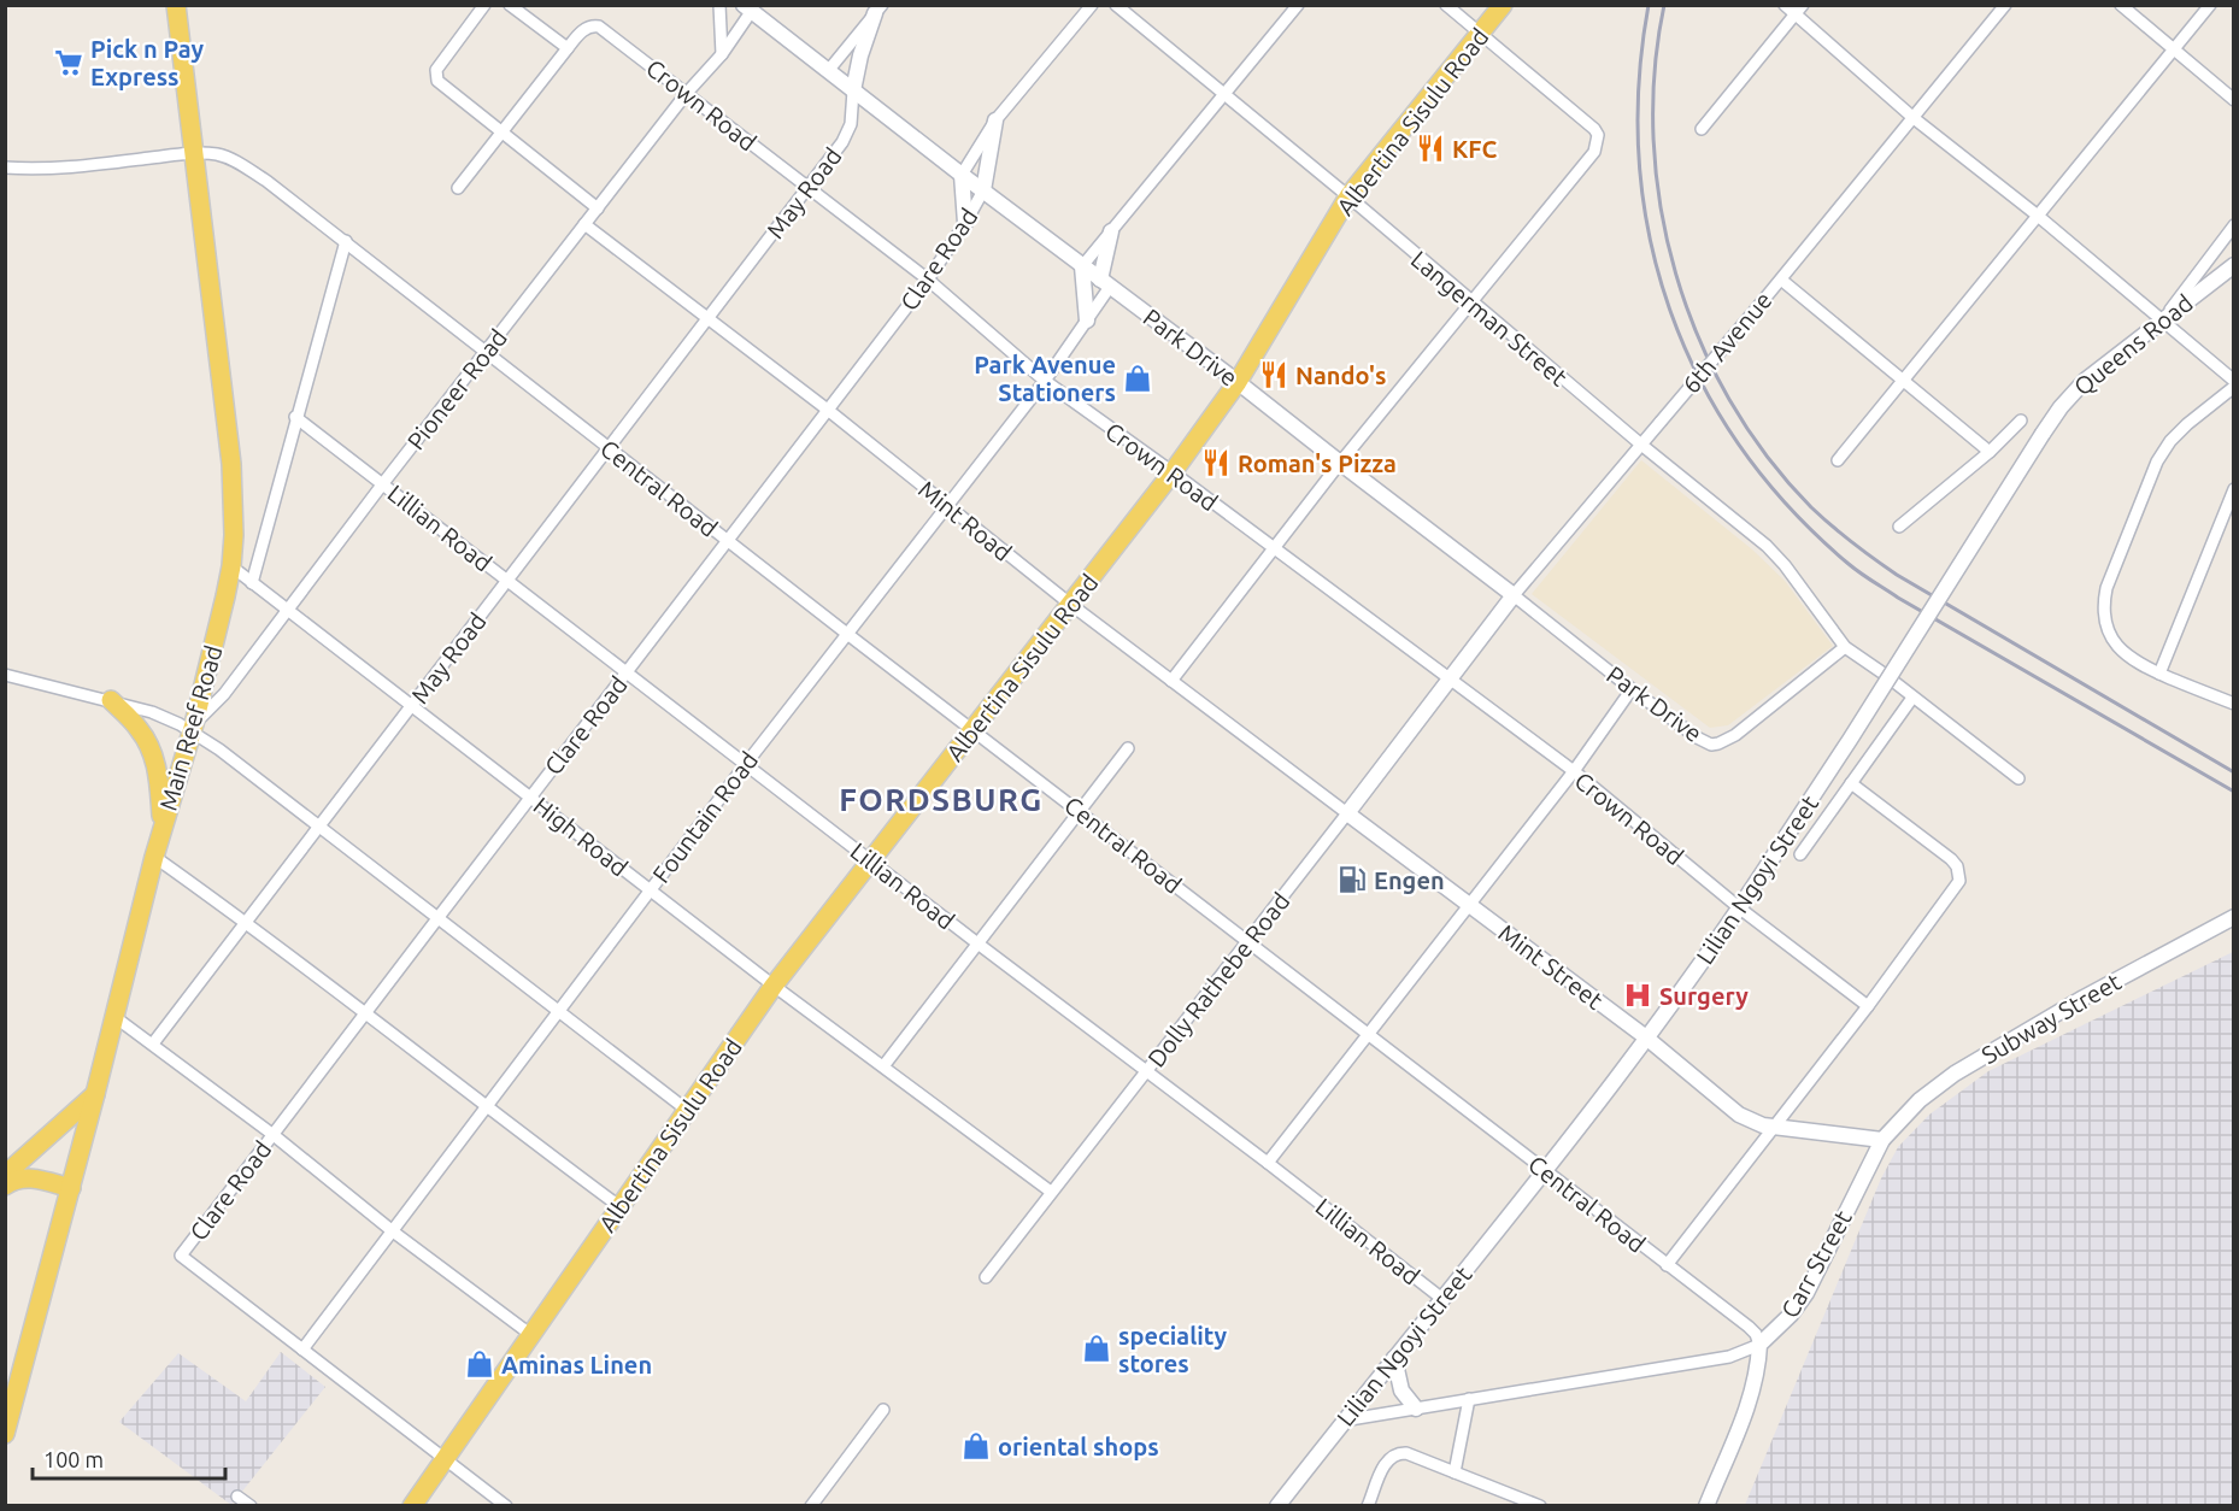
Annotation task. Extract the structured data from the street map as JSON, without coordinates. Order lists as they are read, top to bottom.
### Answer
{
  "streets": {
    "main road": ["Albertina Sisulu Road", "Main Reef Road"],
    "street": [
      "Crown Road",
      "May Road",
      "Clare Road",
      "Langerman Street",
      "6th Avenue",
      "Queens Road",
      "Park Drive",
      "Pioneer Road",
      "Central Road",
      "Mint Road",
      "Lillian Road",
      "Fountain Road",
      "High Road",
      "Lilian Ngoyi Street",
      "Mint Street",
      "Dolly Rathebe Road",
      "Subway Street",
      "Carr Street"
    ]
  },
  "crossings": [
    ["Crown Road", "Albertina Sisulu Road"],
    ["Crown Road", "May Road"],
    ["Crown Road", "Clare Road"],
    ["Crown Road", "6th Avenue"],
    ["Crown Road", "Pioneer Road"],
    ["Crown Road", "Fountain Road"],
    ["Crown Road", "Lilian Ngoyi Street"],
    ["Crown Road", "Dolly Rathebe Road"],
    ["Albertina Sisulu Road", "Langerman Street"],
    ["Albertina Sisulu Road", "Park Drive"],
    ["Albertina Sisulu Road", "Central Road"],
    ["Albertina Sisulu Road", "Mint Road"],
    ["Albertina Sisulu Road", "Lillian Road"],
    ["Albertina Sisulu Road", "High Road"],
    ["May Road", "Park Drive"],
    ["May Road", "Central Road"],
    ["May Road", "Mint Road"],
    ["May Road", "Lillian Road"],
    ["May Road", "High Road"],
    ["Clare Road", "Park Drive"],
    ["Clare Road", "Central Road"],
    ["Clare Road", "Mint Road"],
    ["Clare Road", "Lillian Road"],
    ["Clare Road", "Fountain Road"],
    ["Clare Road", "High Road"],
    ["Langerman Street", "6th Avenue"],
    ["Langerman Street", "Park Drive"],
    ["6th Avenue", "Park Drive"],
    ["6th Avenue", "Dolly Rathebe Road"],
    ["Queens Road", "Lilian Ngoyi Street"],
    ["Park Drive", "Pioneer Road"],
    ["Park Drive", "Fountain Road"],
    ["Pioneer Road", "Central Road"],
    ["Pioneer Road", "Mint Road"],
    ["Pioneer Road", "Lillian Road"],
    ["Pioneer Road", "Main Reef Road"],
    ["Pioneer Road", "High Road"],
    ["Central Road", "Main Reef Road"],
    ["Central Road", "Fountain Road"],
    ["Central Road", "Lilian Ngoyi Street"],
    ["Central Road", "Dolly Rathebe Road"],
    ["Central Road", "Carr Street"],
    ["Mint Road", "Fountain Road"],
    ["Mint Road", "Mint Street"],
    ["Mint Road", "Dolly Rathebe Road"],
    ["Lillian Road", "Fountain Road"],
    ["Lillian Road", "Lilian Ngoyi Street"],
    ["Lillian Road", "Dolly Rathebe Road"],
    ["Main Reef Road", "High Road"],
    ["Fountain Road", "High Road"],
    ["High Road", "Dolly Rathebe Road"],
    ["Lilian Ngoyi Street", "Mint Street"],
    ["Mint Street", "Dolly Rathebe Road"],
    ["Mint Street", "Subway Street"],
    ["Mint Street", "Carr Street"],
    ["Subway Street", "Carr Street"]
  ],
  "districts": ["FORDSBURG"],
  "places": {
    "supermarket": ["Pick n Pay Express"],
    "restaurant": ["KFC", "Nando's", "Roman's Pizza"],
    "shop": [
      "Park Avenue Stationers",
      "speciality stores",
      "Aminas Linen",
      "oriental shops"
    ],
    "fuel station": ["Engen"],
    "hospital": ["Surgery"]
  },
  "scale_bar": "100 m"
}
